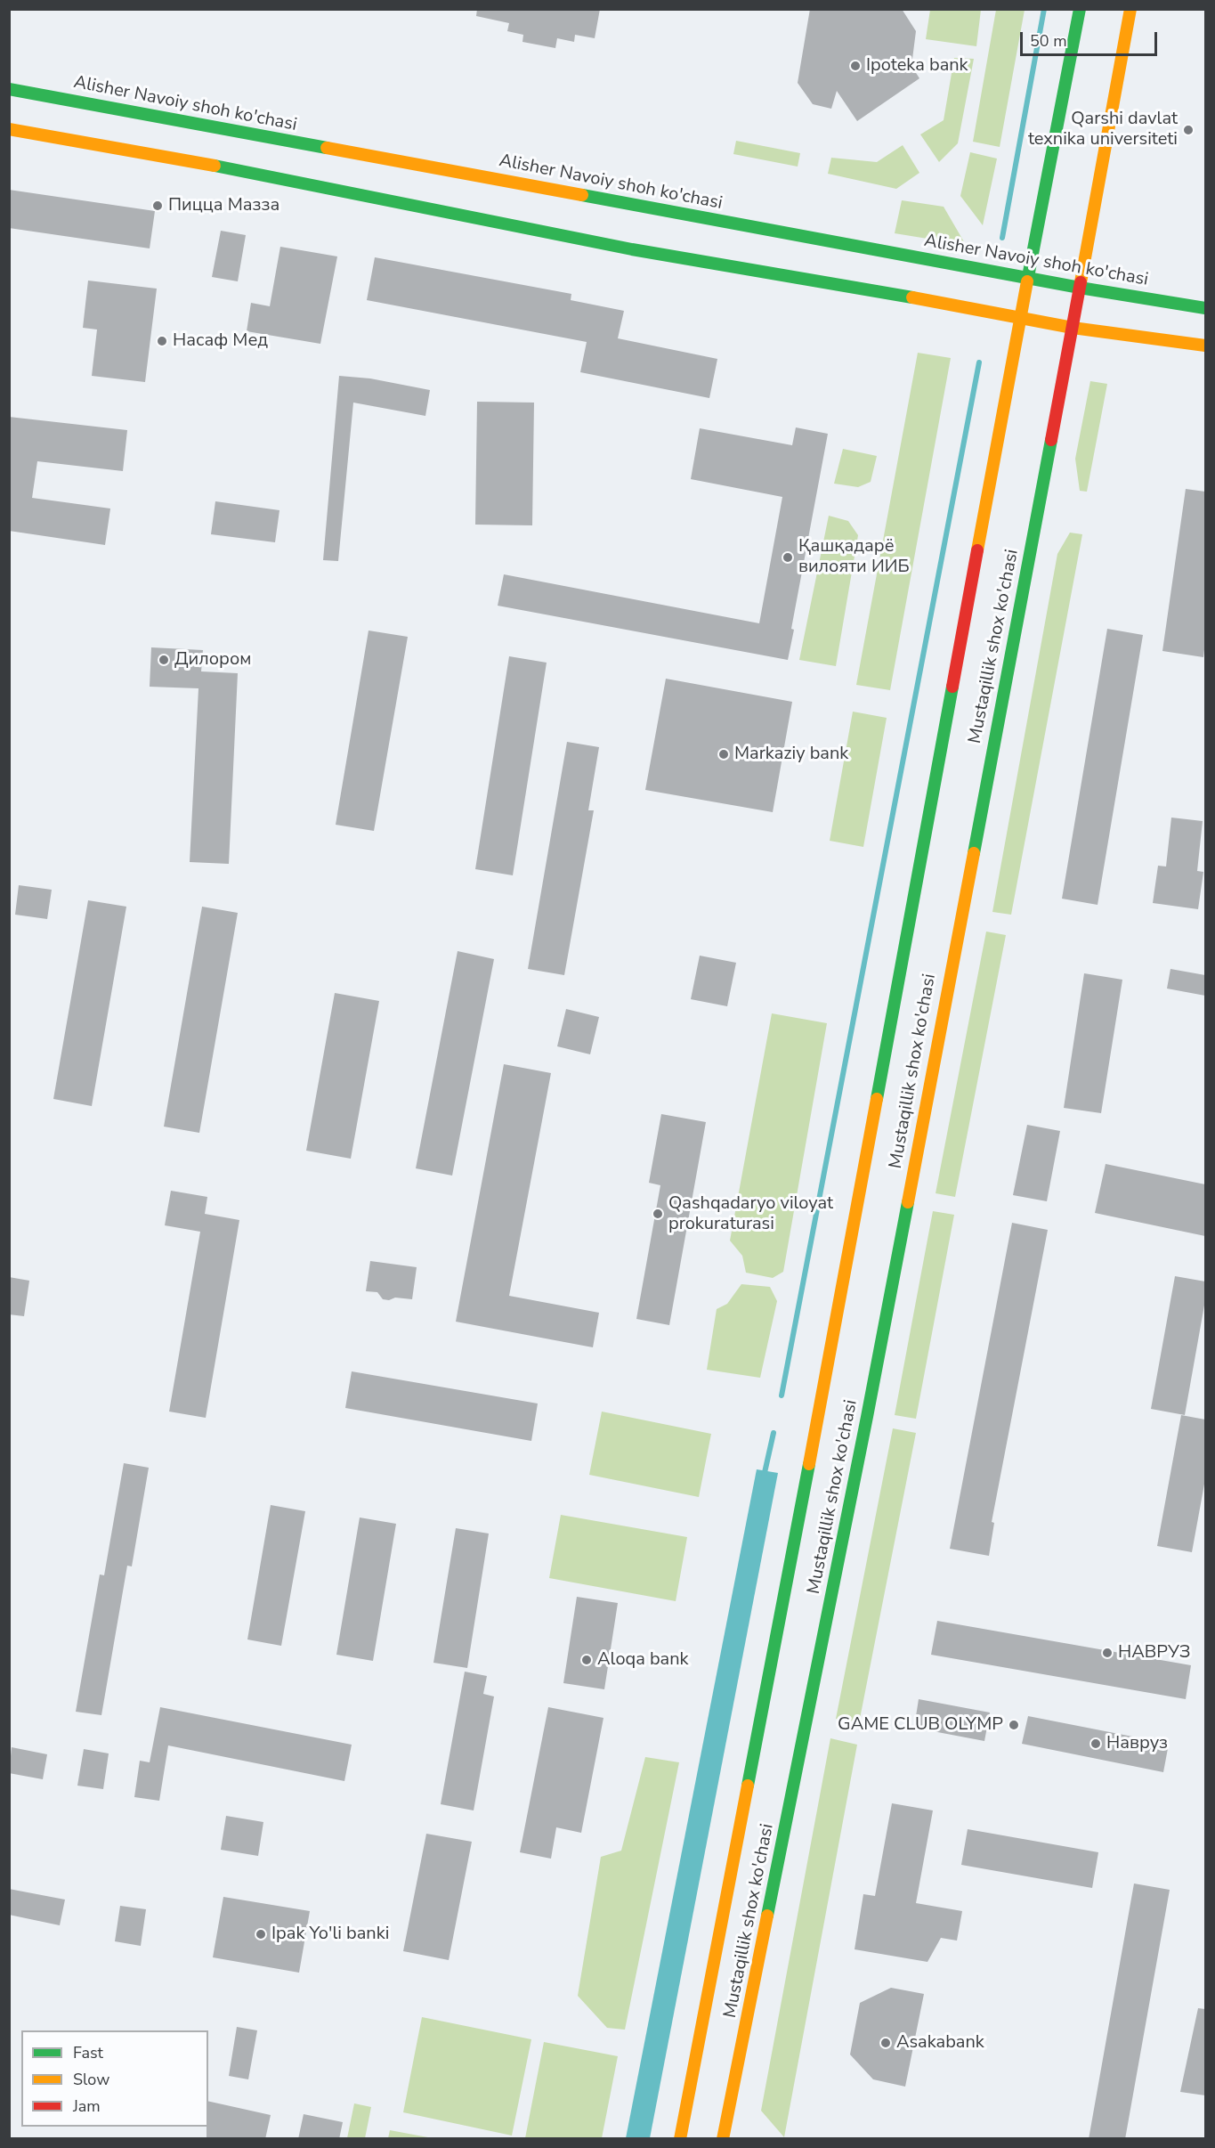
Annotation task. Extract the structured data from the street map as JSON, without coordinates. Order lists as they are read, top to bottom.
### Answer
{
  "streets": {
    "main road": ["Alisher Navoiy shoh ko'chasi", "Mustaqillik shox ko'chasi"]
  },
  "crossings": [
    ["Alisher Navoiy shoh ko'chasi", "Mustaqillik shox ko'chasi"]
  ],
  "places": [
    "Ipoteka bank",
    "Qarshi davlat texnika universiteti",
    "Пицца Мазза",
    "Насаф Мед",
    "Қашқадарё вилояти ИИБ",
    "Дилором",
    "Markaziy bank",
    "Qashqadaryo viloyat prokuraturasi",
    "НАВРУЗ",
    "Aloqa bank",
    "GAME CLUB OLYMP",
    "Навруз",
    "Ipak Yo'li banki",
    "Asakabank"
  ],
  "legend": ["Fast", "Slow", "Jam"],
  "scale_bar": "50 m"
}
